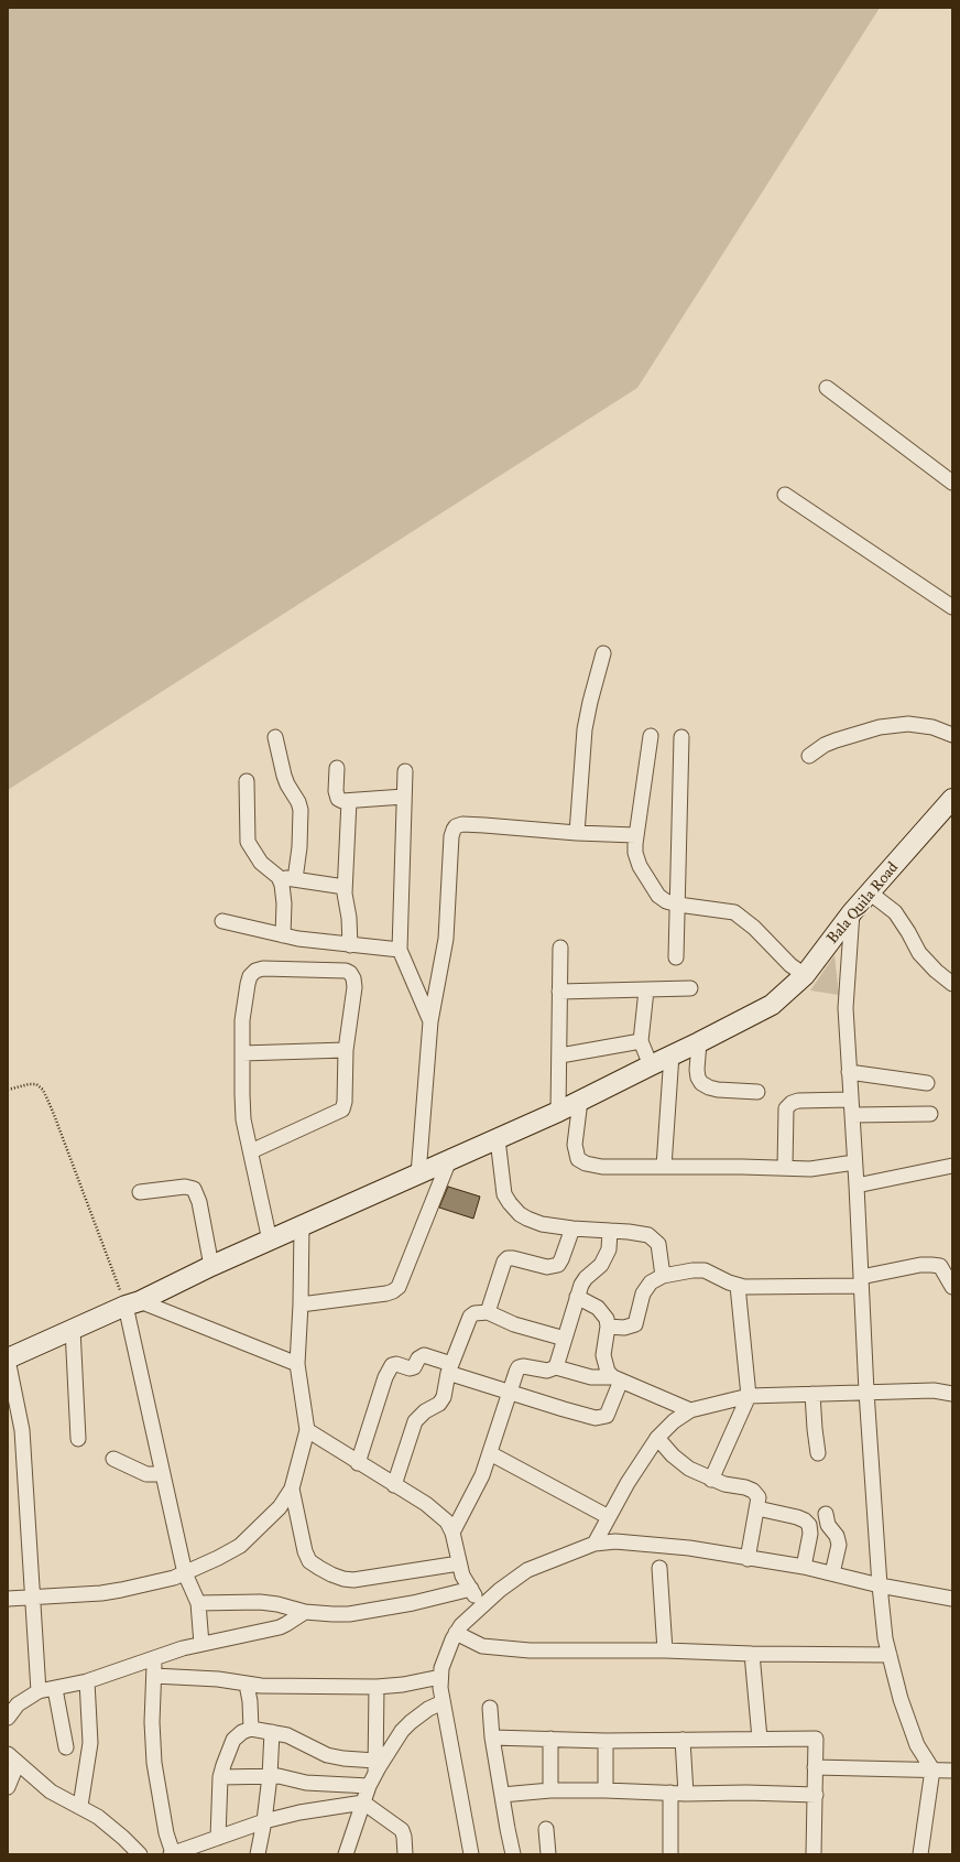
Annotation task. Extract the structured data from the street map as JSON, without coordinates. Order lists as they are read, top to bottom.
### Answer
{
  "streets": {
    "street": ["Bala Quila Road"]
  }
}
